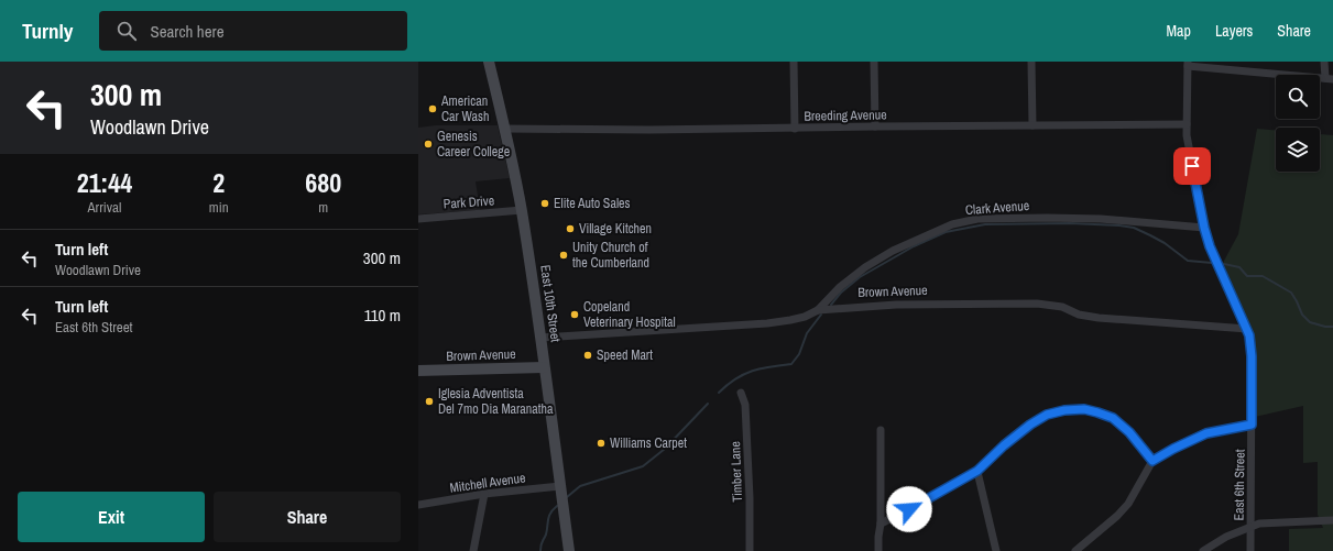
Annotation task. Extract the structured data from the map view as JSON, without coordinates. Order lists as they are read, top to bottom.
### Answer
{
  "streets": {
    "main road": ["Brown Avenue", "East 10th Street"],
    "street": [
      "Breeding Avenue",
      "Park Drive",
      "Clark Avenue",
      "Timber Lane",
      "Mitchell Avenue",
      "East 6th Street"
    ]
  },
  "crossings": [
    ["Breeding Avenue", "East 10th Street"],
    ["Breeding Avenue", "East 6th Street"],
    ["Park Drive", "East 10th Street"],
    ["Clark Avenue", "Brown Avenue"],
    ["Clark Avenue", "East 6th Street"],
    ["Brown Avenue", "East 10th Street"],
    ["Brown Avenue", "East 6th Street"],
    ["East 10th Street", "Mitchell Avenue"]
  ],
  "places": [
    "American Car Wash",
    "Genesis Career College",
    "Elite Auto Sales",
    "Village Kitchen",
    "Unity Church of the Cumberland",
    "Copeland Veterinary Hospital",
    "Speed Mart",
    "Iglesia Adventista Del 7mo Dia Maranatha",
    "Williams Carpet"
  ],
  "page": {
    "header": "Turnly",
    "search": "Search here",
    "nav": ["Map", "Layers", "Share"],
    "turn": ["300 m", "Woodlawn Drive"],
    "eta": [
      "21:44",
      "Arrival",
      "2",
      "min",
      "680",
      "m"
    ],
    "list": [
      {
        "name": "Turn left",
        "note": "Woodlawn Drive",
        "value": "300 m"
      },
      {
        "name": "Turn left",
        "note": "East 6th Street",
        "value": "110 m"
      }
    ],
    "buttons": ["Exit", "Share"]
  }
}
